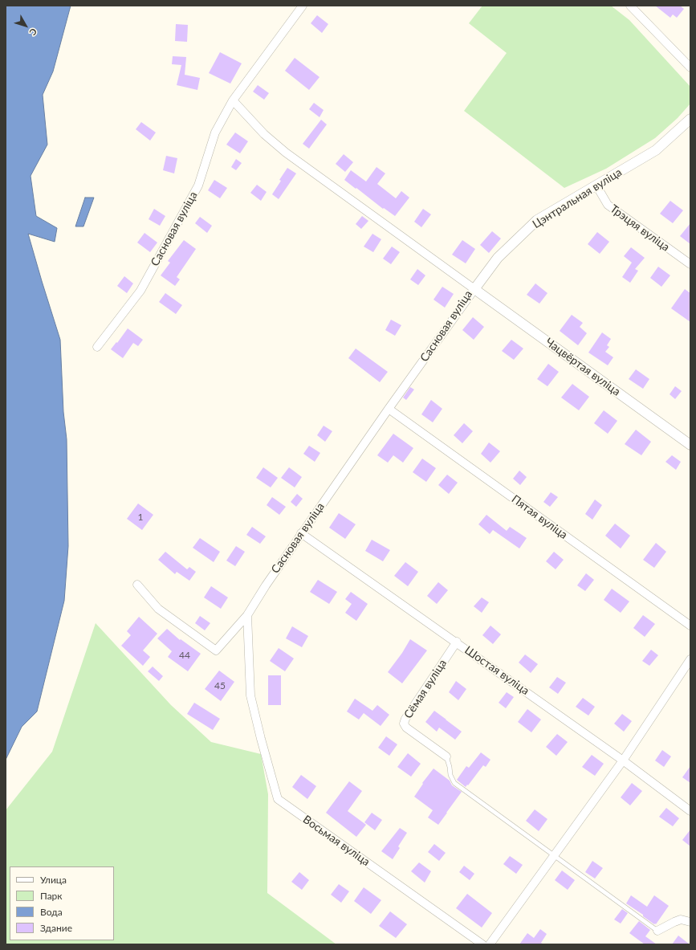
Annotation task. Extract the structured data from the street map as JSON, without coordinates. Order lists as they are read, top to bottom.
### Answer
{
  "streets": {
    "street": [
      "Цэнтральная вуліца",
      "Трэцяя вуліца",
      "Сасновая вуліца",
      "Чацвёртая вуліца",
      "Пятая вуліца",
      "Шостая вуліца",
      "Сёмая вуліца",
      "Восьмая вуліца"
    ]
  },
  "crossings": [
    ["Цэнтральная вуліца", "Трэцяя вуліца"],
    ["Цэнтральная вуліца", "Сасновая вуліца"],
    ["Цэнтральная вуліца", "Чацвёртая вуліца"],
    ["Сасновая вуліца", "Чацвёртая вуліца"],
    ["Сасновая вуліца", "Пятая вуліца"],
    ["Сасновая вуліца", "Шостая вуліца"],
    ["Сасновая вуліца", "Восьмая вуліца"],
    ["Шостая вуліца", "Сёмая вуліца"]
  ],
  "house_numbers": ["1", "44", "45"],
  "legend": [
    "Улица",
    "Парк",
    "Вода",
    "Здание"
  ],
  "north": "bottom right"
}
